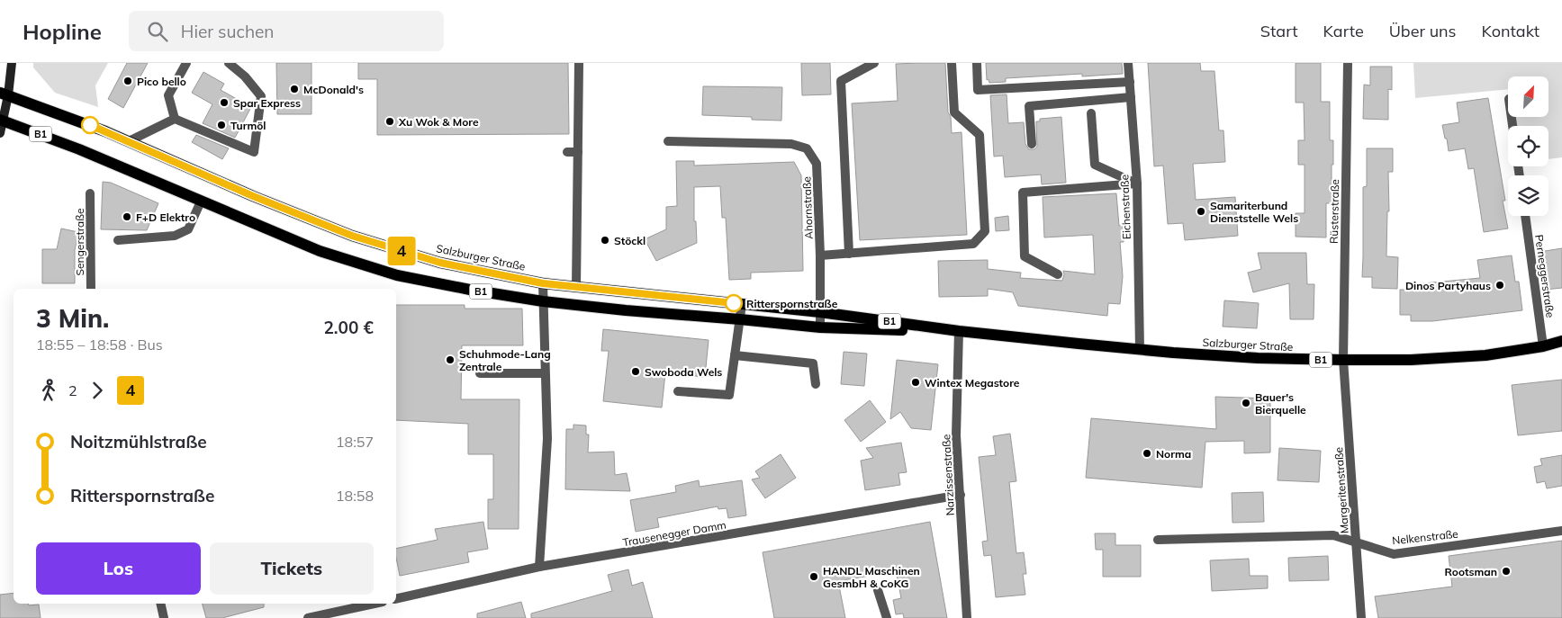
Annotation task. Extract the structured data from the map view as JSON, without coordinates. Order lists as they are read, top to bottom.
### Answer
{
  "streets": {
    "main road": ["B1", "Salzburger Straße"],
    "street": [
      "Eichenstraße",
      "Ahornstraße",
      "Rüsterstraße",
      "Sengerstraße",
      "Perneggerstraße",
      "Narzissenstraße",
      "Margeritenstraße",
      "Trausenegger Damm",
      "Nelkenstraße"
    ]
  },
  "crossings": [
    ["Eichenstraße", "Salzburger Straße"],
    ["Ahornstraße", "Salzburger Straße"],
    ["Rüsterstraße", "Salzburger Straße"],
    ["Rüsterstraße", "Margeritenstraße"],
    ["Salzburger Straße", "Perneggerstraße"],
    ["Salzburger Straße", "Narzissenstraße"],
    ["Salzburger Straße", "Margeritenstraße"],
    ["Narzissenstraße", "Trausenegger Damm"],
    ["Margeritenstraße", "Nelkenstraße"]
  ],
  "places": [
    "Pico bello",
    "McDonald's",
    "Spar Express",
    "Xu Wok & More",
    "Turmöl",
    "Samariterbund Dienststelle Wels",
    "F+D Elektro",
    "Stöckl",
    "Dinos Partyhaus",
    "Ritterspornstraße",
    "Schuhmode-Lang Zentrale",
    "Swoboda Wels",
    "Wintex Megastore",
    "Bauer's Bierquelle",
    "Norma",
    "Rootsman",
    "HANDL Maschinen GesmbH & CoKG"
  ],
  "lines": ["bus line 4"],
  "north": "top right",
  "page": {
    "header": "Hopline",
    "search": "Hier suchen",
    "nav": [
      "Start",
      "Karte",
      "Über uns",
      "Kontakt"
    ],
    "on_map": "4",
    "heading": ["3 Min.", "18:55 – 18:58 · Bus", "2.00 €"],
    "legs": ["2", "4"],
    "list": [
      {
        "name": "Noitzmühlstraße",
        "value": "18:57"
      },
      {
        "name": "Ritterspornstraße",
        "value": "18:58"
      }
    ],
    "buttons": ["Los", "Tickets"]
  }
}
